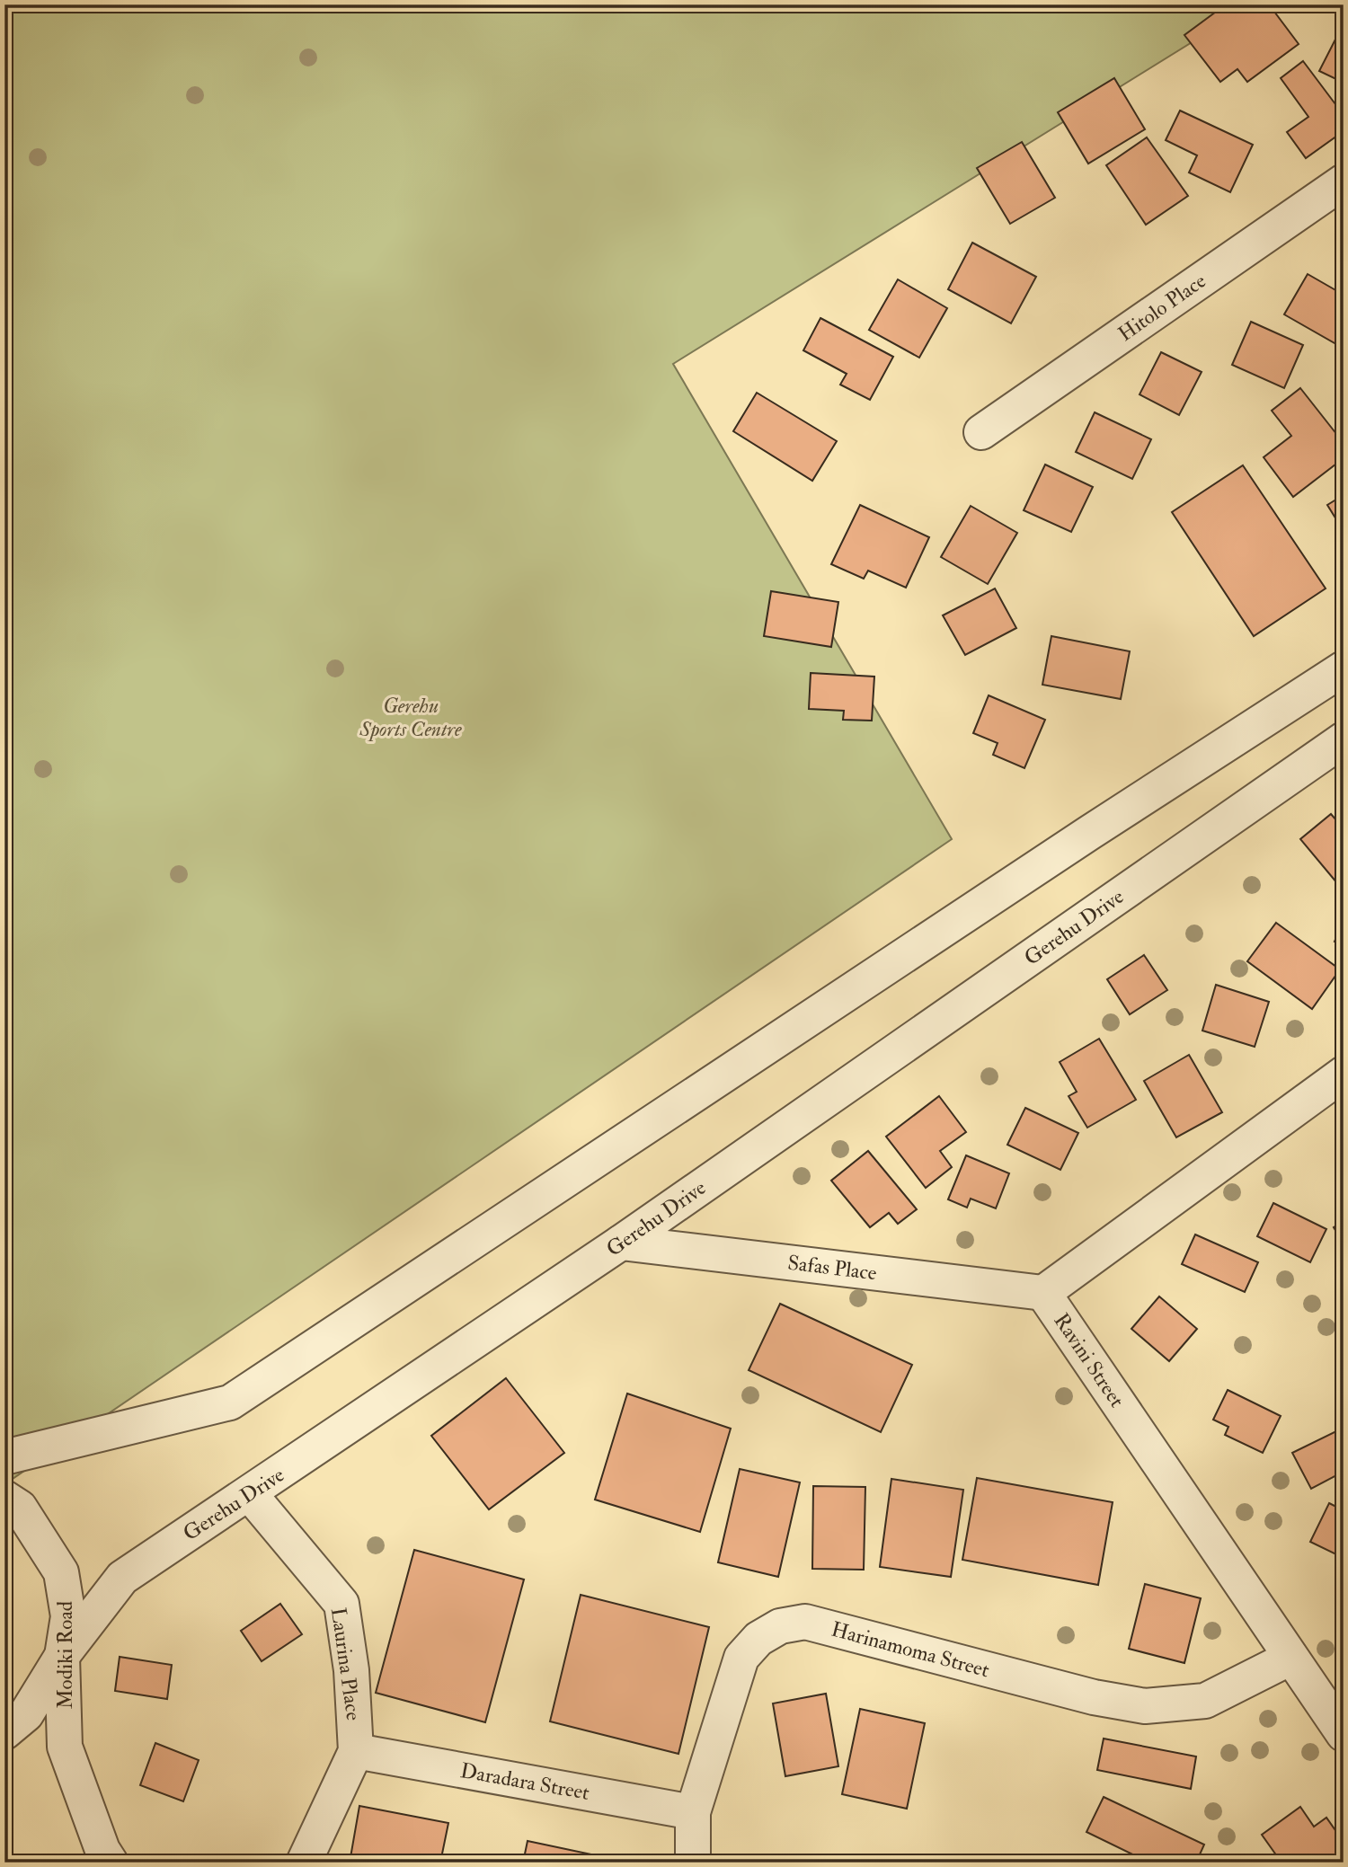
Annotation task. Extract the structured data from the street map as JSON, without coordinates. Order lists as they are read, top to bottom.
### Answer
{
  "streets": {
    "street": [
      "Hitolo Place",
      "Gerehu Drive",
      "Safas Place",
      "Ravini Street",
      "Harinamoma Street",
      "Modiki Road",
      "Laurina Place",
      "Daradara Street"
    ]
  },
  "crossings": [
    ["Gerehu Drive", "Safas Place"],
    ["Gerehu Drive", "Modiki Road"],
    ["Gerehu Drive", "Laurina Place"],
    ["Safas Place", "Ravini Street"],
    ["Ravini Street", "Harinamoma Street"],
    ["Harinamoma Street", "Daradara Street"],
    ["Laurina Place", "Daradara Street"]
  ],
  "parks": ["Gerehu Sports Centre"]
}
